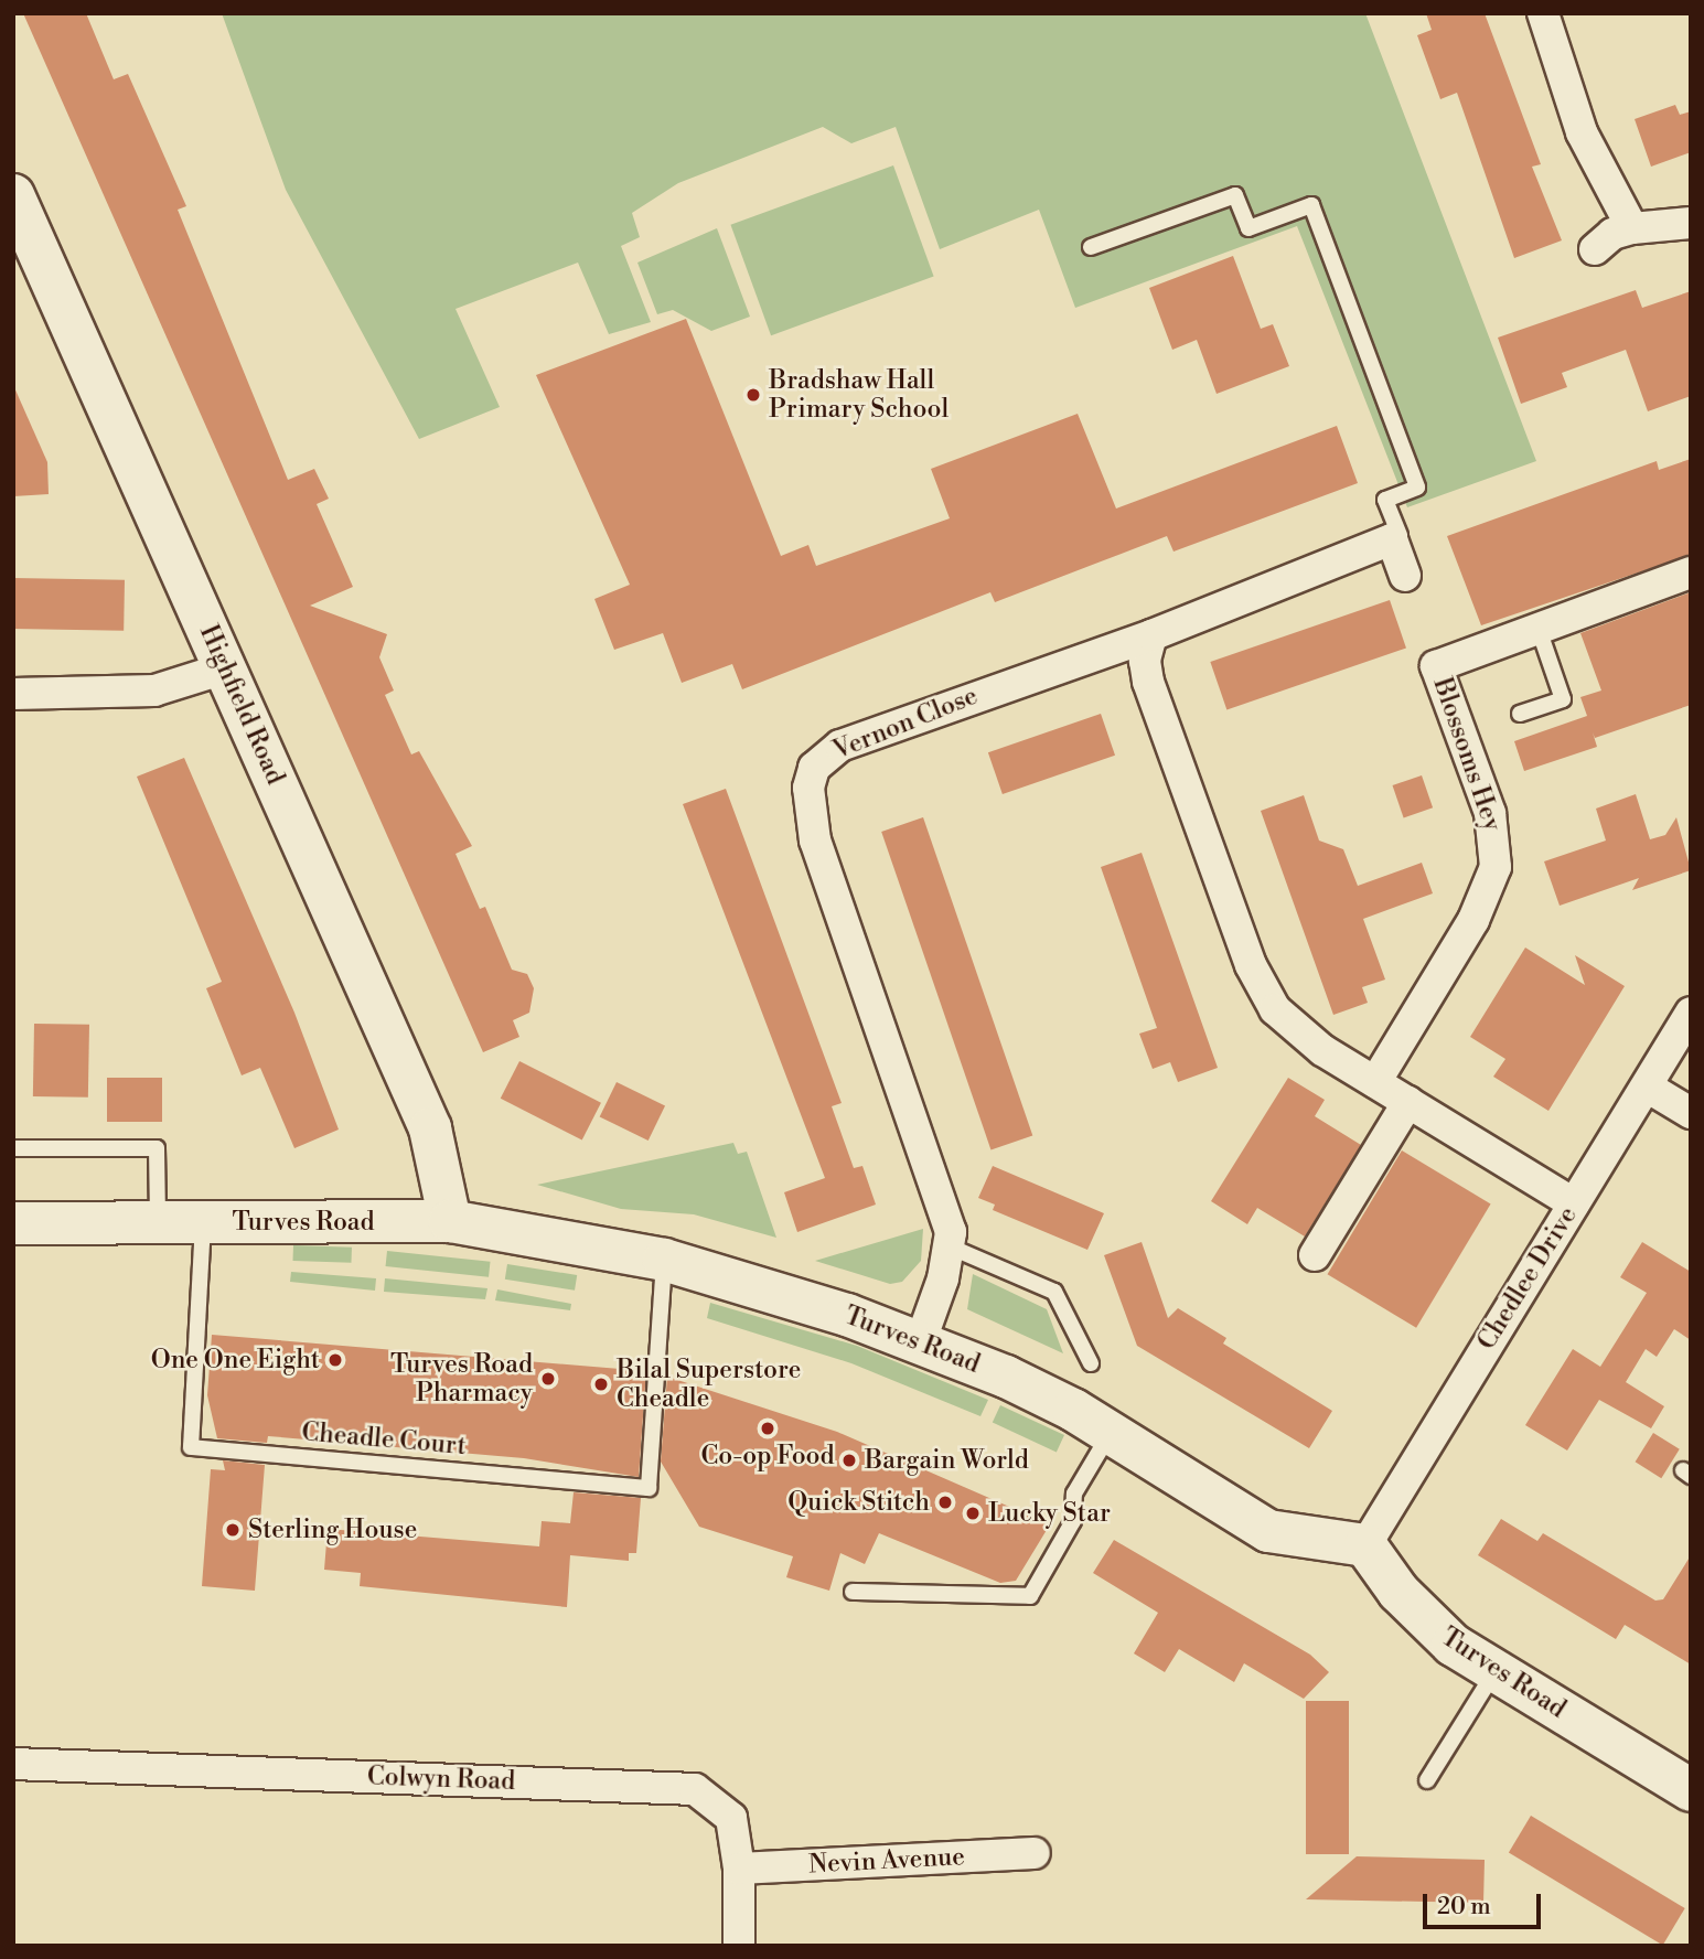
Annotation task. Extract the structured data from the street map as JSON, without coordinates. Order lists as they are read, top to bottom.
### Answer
{
  "streets": {
    "street": [
      "Highfield Road",
      "Vernon Close",
      "Blossoms Hey",
      "Turves Road",
      "Chedlee Drive",
      "Colwyn Road",
      "Nevin Avenue"
    ],
    "lane": ["Cheadle Court"]
  },
  "crossings": [
    ["Highfield Road", "Turves Road"],
    ["Vernon Close", "Turves Road"],
    ["Turves Road", "Chedlee Drive"],
    ["Turves Road", "Cheadle Court"],
    ["Colwyn Road", "Nevin Avenue"]
  ],
  "places": [
    "Bradshaw Hall Primary School",
    "One One Eight",
    "Turves Road Pharmacy",
    "Bilal Superstore Cheadle",
    "Co-op Food",
    "Bargain World",
    "Quick Stitch",
    "Lucky Star",
    "Sterling House"
  ],
  "scale_bar": "20 m"
}
